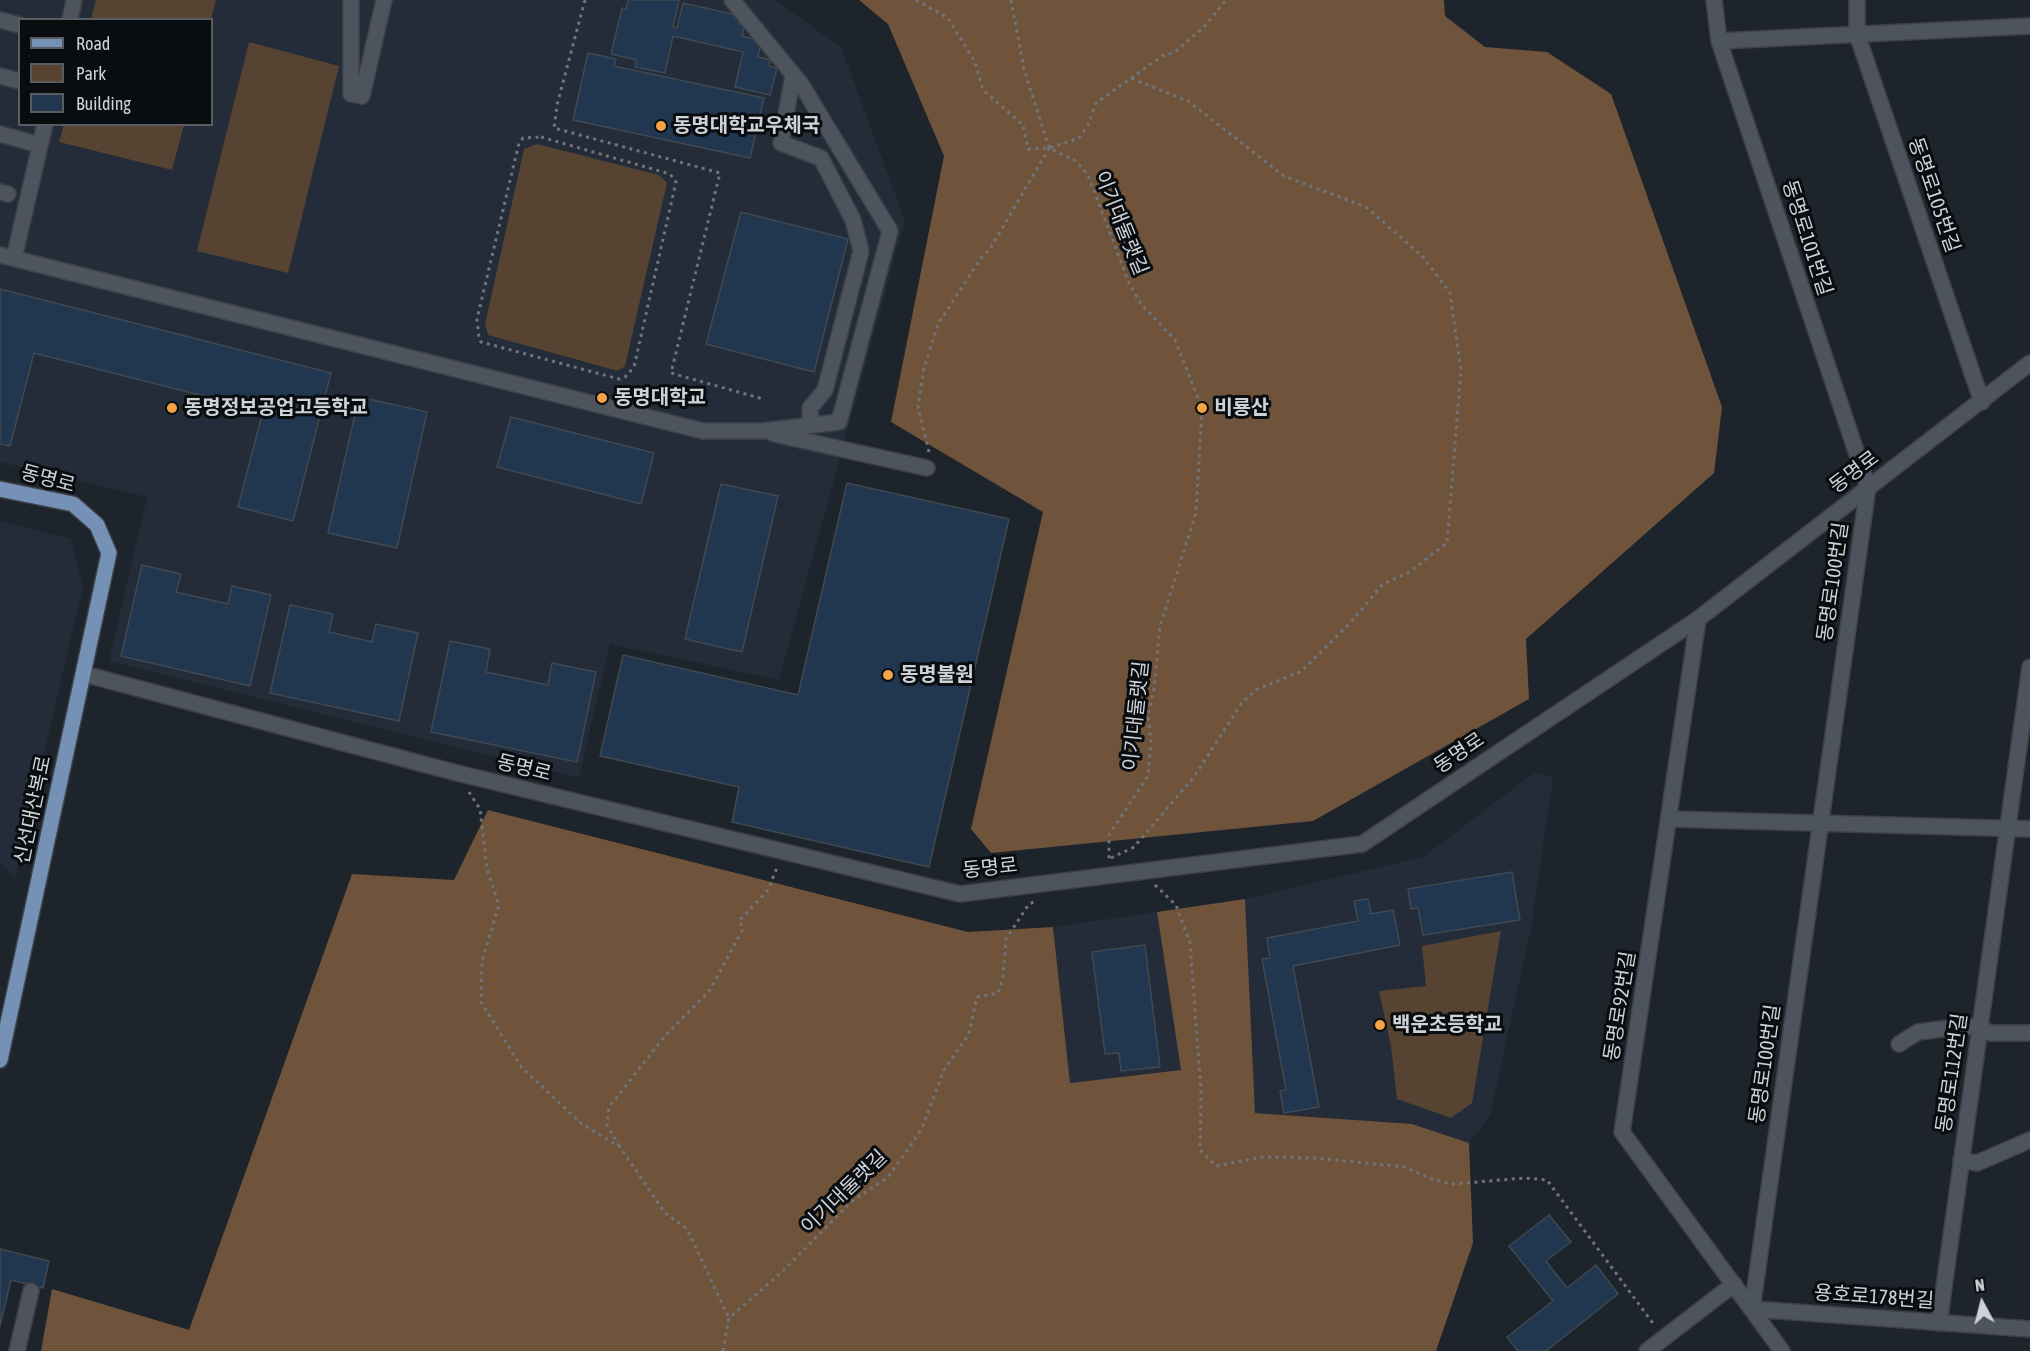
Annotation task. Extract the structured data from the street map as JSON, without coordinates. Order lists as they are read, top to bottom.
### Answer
{
  "streets": {
    "main road": ["동명로", "신선대산복로"],
    "street": [
      "동명로105번길",
      "동명로101번길",
      "동명로100번길",
      "동명로92번길",
      "동명로112번길",
      "용호로178번길"
    ],
    "path": ["이기대둘랫길"]
  },
  "crossings": [
    ["동명로105번길", "동명로"],
    ["동명로101번길", "동명로"],
    ["동명로101번길", "동명로100번길"],
    ["동명로", "동명로100번길"],
    ["동명로", "신선대산복로"],
    ["동명로", "동명로92번길"],
    ["동명로100번길", "동명로92번길"],
    ["동명로100번길", "용호로178번길"],
    ["동명로92번길", "용호로178번길"],
    ["동명로112번길", "용호로178번길"]
  ],
  "places": [
    "동명대학교우체국",
    "동명대학교",
    "동명정보공업고등학교",
    "비룡산",
    "동명불원",
    "백운초등학교"
  ],
  "legend": ["Road", "Park", "Building"],
  "north": "top"
}
